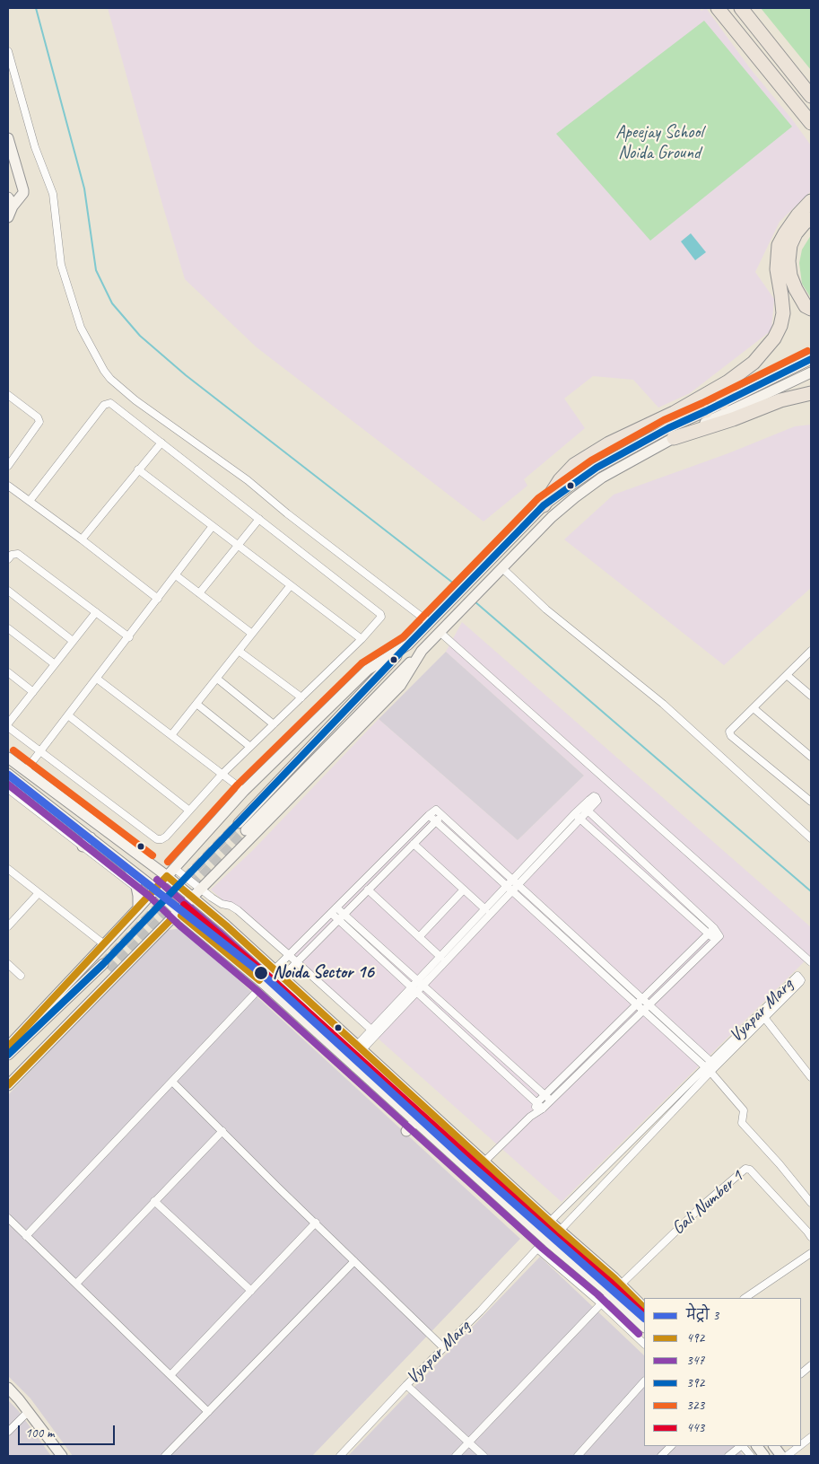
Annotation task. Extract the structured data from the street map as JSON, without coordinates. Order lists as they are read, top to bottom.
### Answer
{
  "streets": {
    "street": ["Vyapar Marg", "Gali Number 1"]
  },
  "parks": ["Apeejay School Noida Ground"],
  "places": ["Noida Sector 16"],
  "lines": [
    "transit line 323",
    "transit line 392",
    "metro line 3",
    "transit line 347",
    "transit line 492",
    "transit line 443"
  ],
  "legend": [
    "मेट्रो 3",
    "492",
    "347",
    "392",
    "323",
    "443"
  ],
  "scale_bar": "100 m"
}
